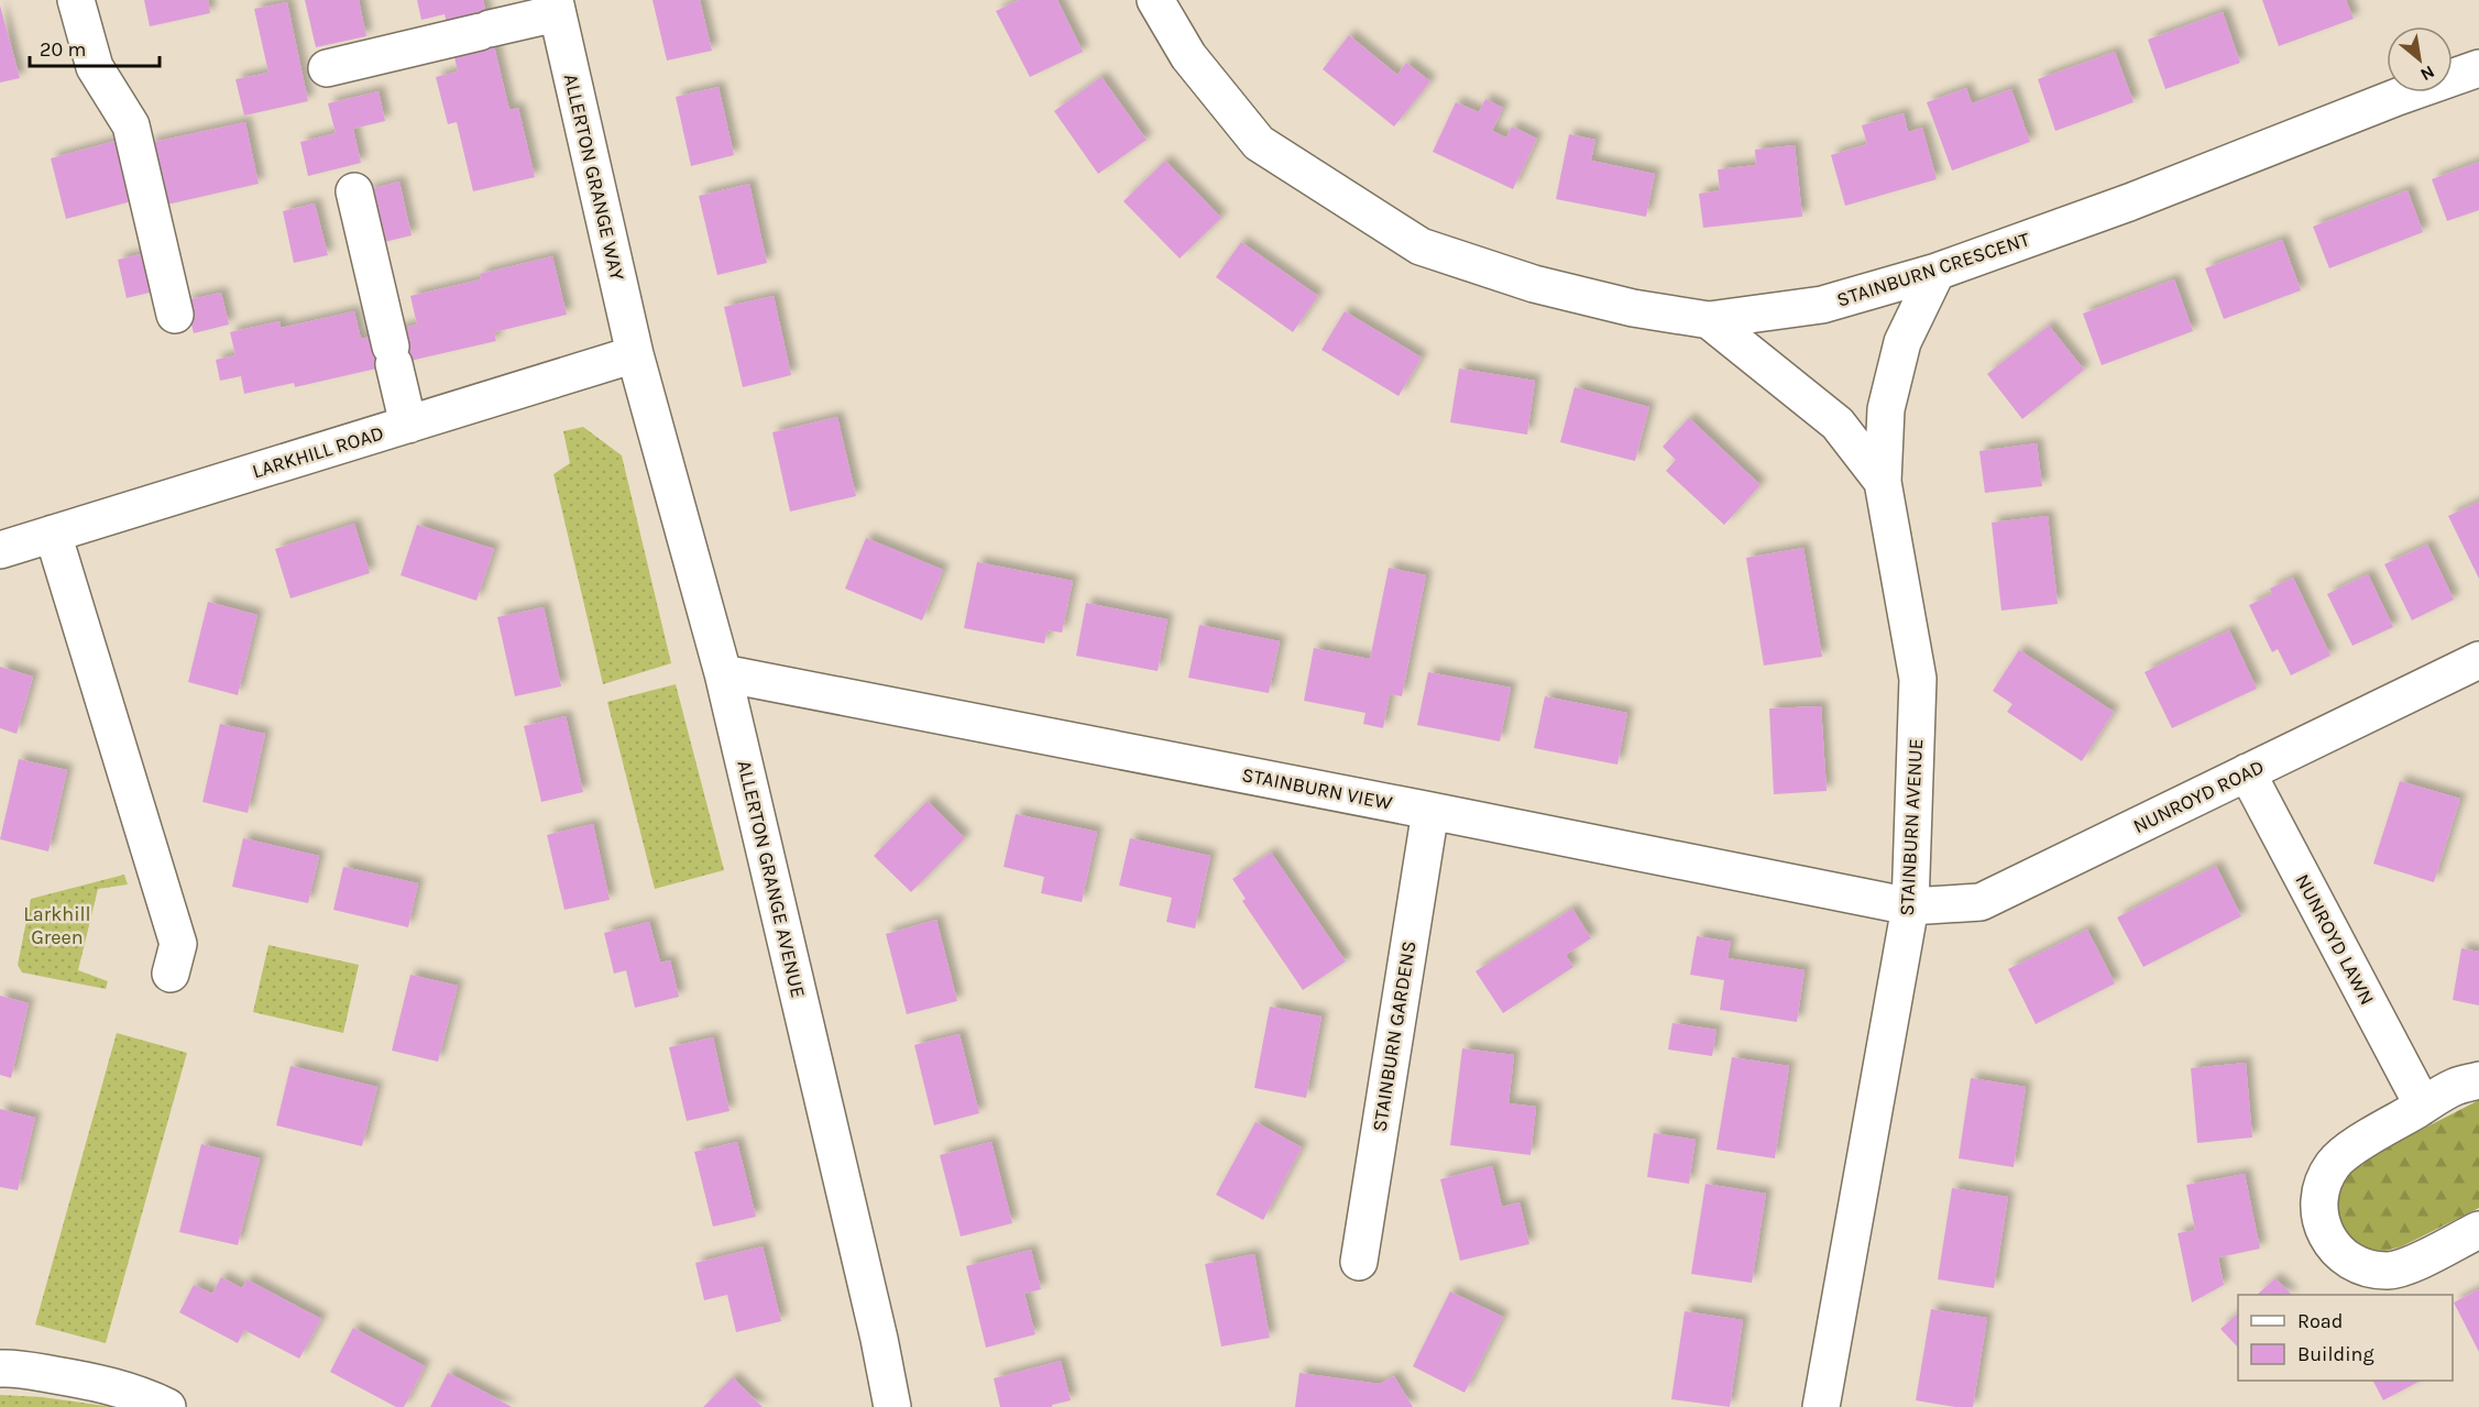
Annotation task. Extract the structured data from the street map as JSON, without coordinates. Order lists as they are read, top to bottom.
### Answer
{
  "streets": {
    "street": [
      "ALLERTON GRANGE WAY",
      "STAINBURN CRESCENT",
      "LARKHILL ROAD",
      "STAINBURN VIEW",
      "NUNROYD ROAD",
      "STAINBURN AVENUE",
      "ALLERTON GRANGE AVENUE",
      "NUNROYD LAWN",
      "STAINBURN GARDENS"
    ]
  },
  "crossings": [
    ["ALLERTON GRANGE WAY", "LARKHILL ROAD"],
    ["ALLERTON GRANGE WAY", "ALLERTON GRANGE AVENUE"],
    ["STAINBURN CRESCENT", "STAINBURN AVENUE"],
    ["LARKHILL ROAD", "ALLERTON GRANGE AVENUE"],
    ["STAINBURN VIEW", "NUNROYD ROAD"],
    ["STAINBURN VIEW", "STAINBURN AVENUE"],
    ["STAINBURN VIEW", "ALLERTON GRANGE AVENUE"],
    ["STAINBURN VIEW", "STAINBURN GARDENS"],
    ["NUNROYD ROAD", "STAINBURN AVENUE"],
    ["NUNROYD ROAD", "NUNROYD LAWN"]
  ],
  "parks": ["Larkhill Green"],
  "legend": ["Road", "Building"],
  "scale_bar": "20 m",
  "north": "bottom right"
}
